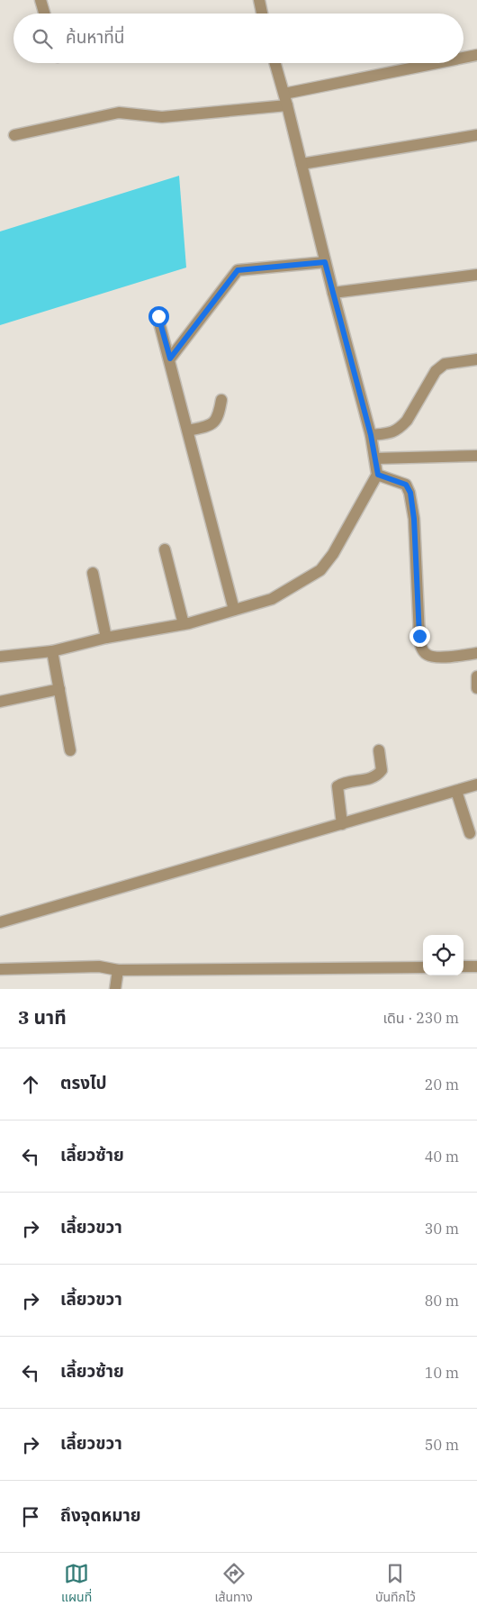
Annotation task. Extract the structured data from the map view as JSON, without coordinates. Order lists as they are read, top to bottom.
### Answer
{
  "page": {
    "search": "ค้นหาที่นี่",
    "heading": ["3 นาที", "เดิน · 230 m"],
    "list": [
      ["ตรงไป", "20 m"],
      ["เลี้ยวซ้าย", "40 m"],
      ["เลี้ยวขวา", "30 m"],
      ["เลี้ยวขวา", "80 m"],
      ["เลี้ยวซ้าย", "10 m"],
      ["เลี้ยวขวา", "50 m"],
      "ถึงจุดหมาย"
    ],
    "nav": ["แผนที่", "เส้นทาง", "บันทึกไว้"]
  }
}
